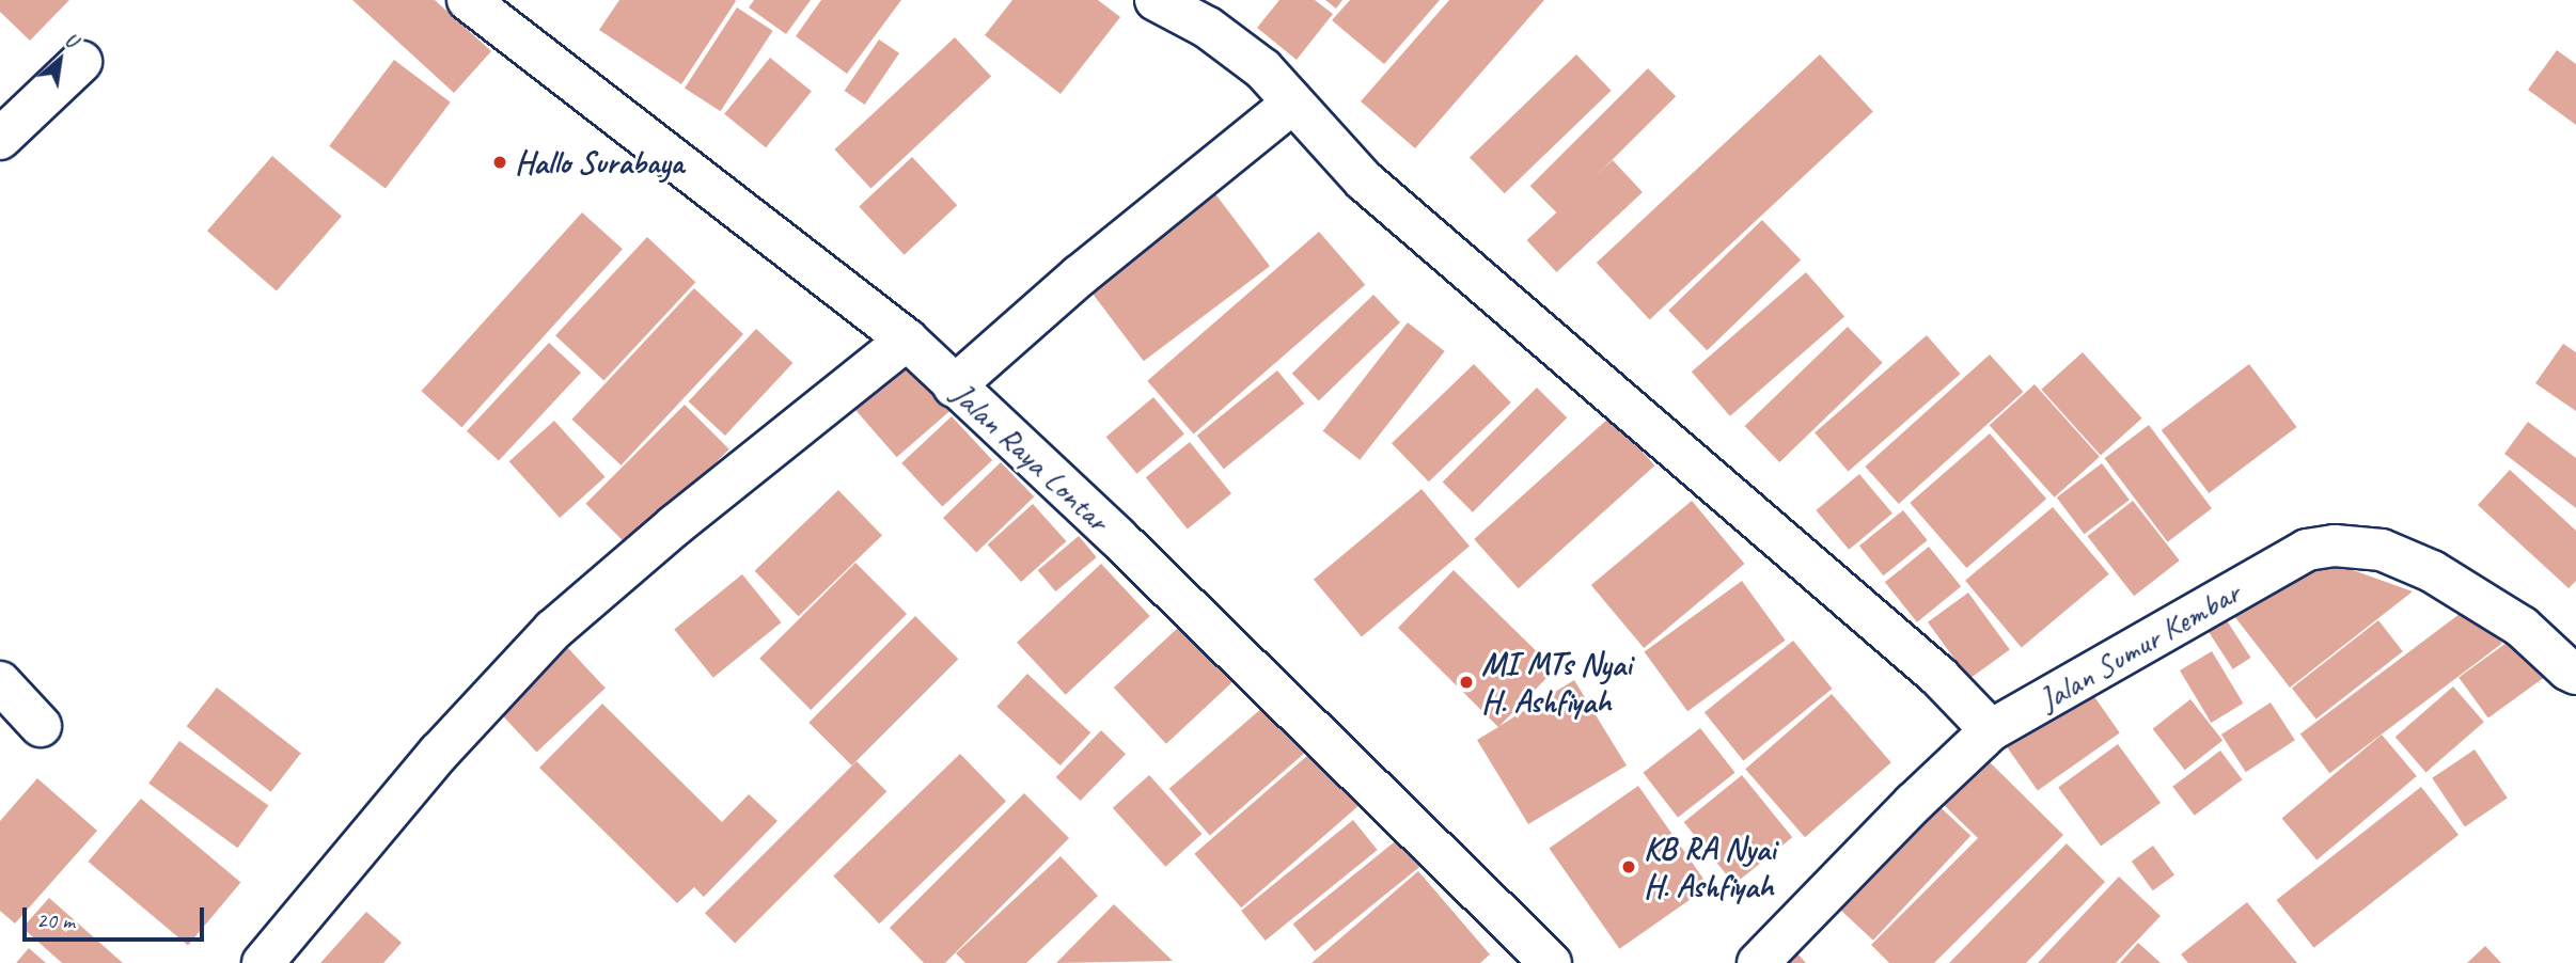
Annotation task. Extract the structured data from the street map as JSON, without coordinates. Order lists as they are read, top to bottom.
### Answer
{
  "streets": {
    "street": ["Jalan Raya Lontar", "Jalan Sumur Kembar"]
  },
  "places": ["Hallo Surabaya", "MI MTs Nyai H. Ashfiyah", "KB RA Nyai H. Ashfiyah"],
  "scale_bar": "20 m",
  "north": "top right"
}
